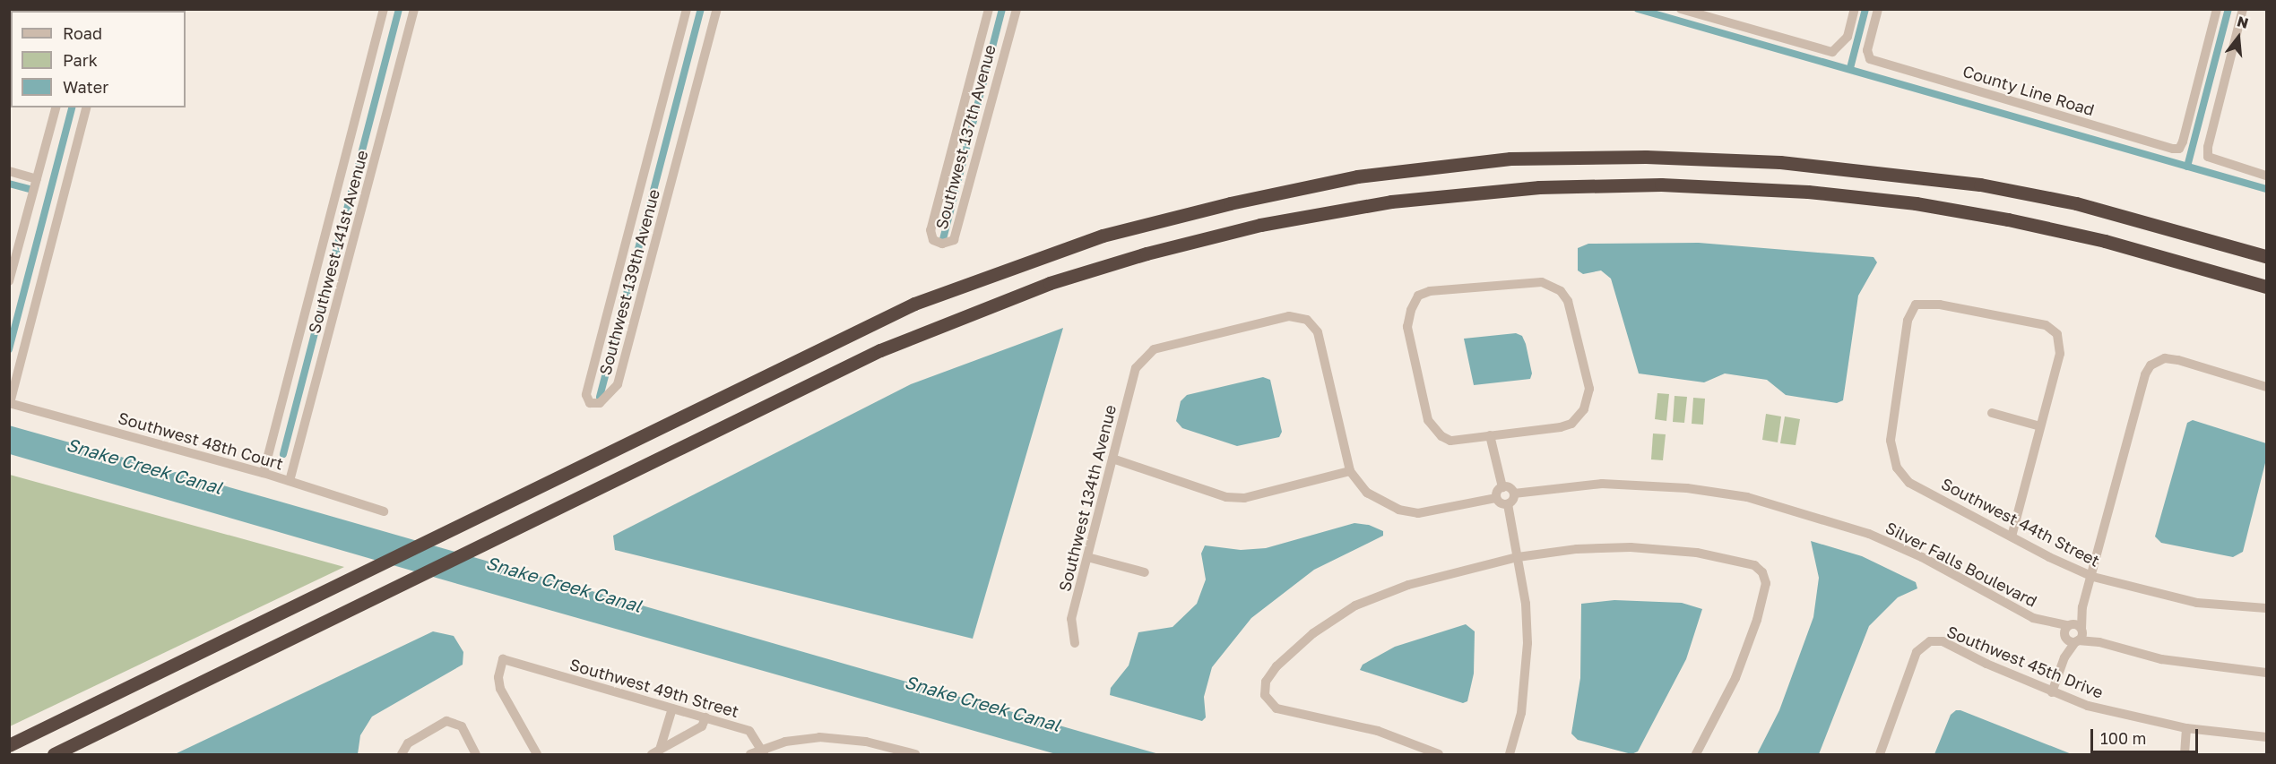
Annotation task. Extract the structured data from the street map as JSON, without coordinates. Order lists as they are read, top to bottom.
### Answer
{
  "streets": {
    "street": [
      "County Line Road",
      "Southwest 137th Avenue",
      "Southwest 141st Avenue",
      "Southwest 139th Avenue",
      "Southwest 48th Court",
      "Southwest 134th Avenue",
      "Southwest 44th Street",
      "Silver Falls Boulevard",
      "Southwest 45th Drive",
      "Southwest 49th Street"
    ]
  },
  "crossings": [
    ["Southwest 141st Avenue", "Southwest 48th Court"]
  ],
  "water": ["Snake Creek Canal"],
  "legend": ["Road", "Park", "Water"],
  "scale_bar": "100 m",
  "north": "top"
}
